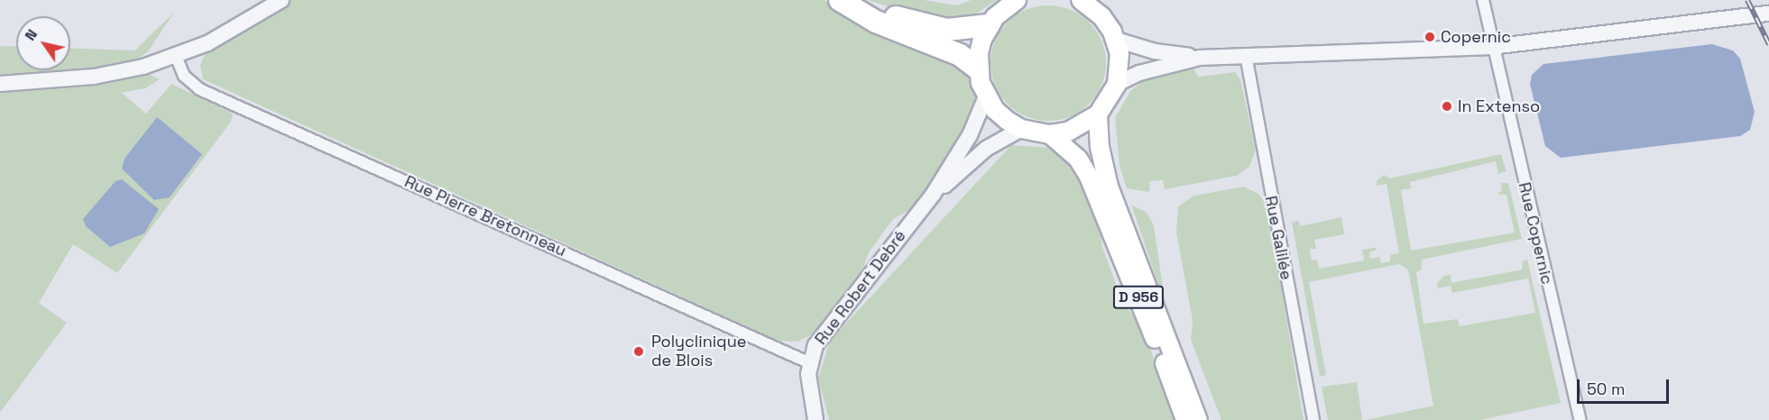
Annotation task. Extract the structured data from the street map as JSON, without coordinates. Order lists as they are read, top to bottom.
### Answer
{
  "streets": {
    "main road": ["D 956"],
    "street": [
      "Rue Pierre Bretonneau",
      "Rue Copernic",
      "Rue Galilée",
      "Rue Robert Debré"
    ]
  },
  "crossings": [
    ["Rue Pierre Bretonneau", "Rue Robert Debré"]
  ],
  "places": ["Copernic", "In Extenso", "Polyclinique de Blois"],
  "scale_bar": "50 m",
  "north": "top left"
}
